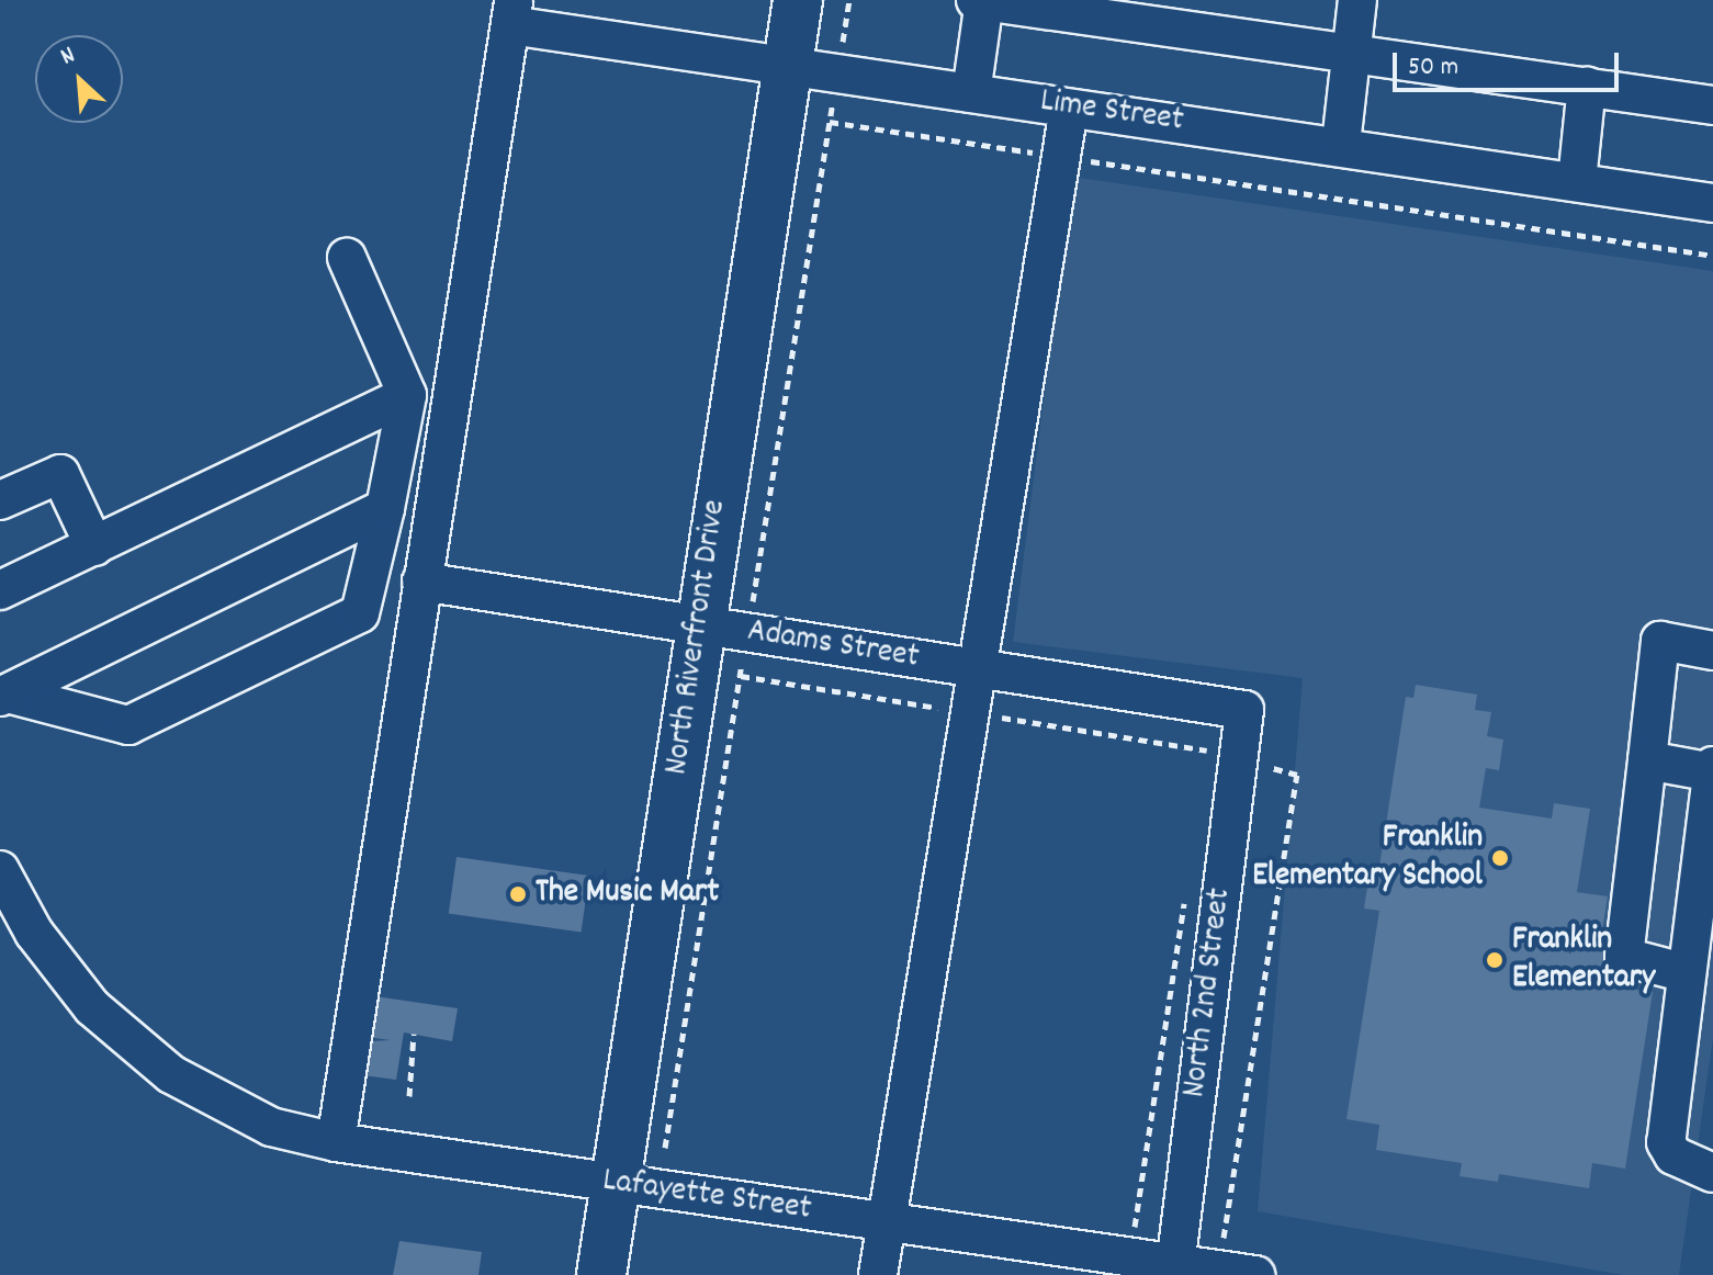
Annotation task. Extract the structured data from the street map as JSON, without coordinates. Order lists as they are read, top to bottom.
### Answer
{
  "streets": {
    "main road": ["North Riverfront Drive"],
    "street": [
      "Lime Street",
      "Adams Street",
      "North 2nd Street",
      "Lafayette Street"
    ]
  },
  "crossings": [
    ["Lime Street", "North Riverfront Drive"],
    ["North Riverfront Drive", "Adams Street"],
    ["North Riverfront Drive", "Lafayette Street"],
    ["Adams Street", "North 2nd Street"],
    ["North 2nd Street", "Lafayette Street"]
  ],
  "places": ["Franklin Elementary School", "The Music Mart", "Franklin Elementary"],
  "scale_bar": "50 m",
  "north": "top left"
}
